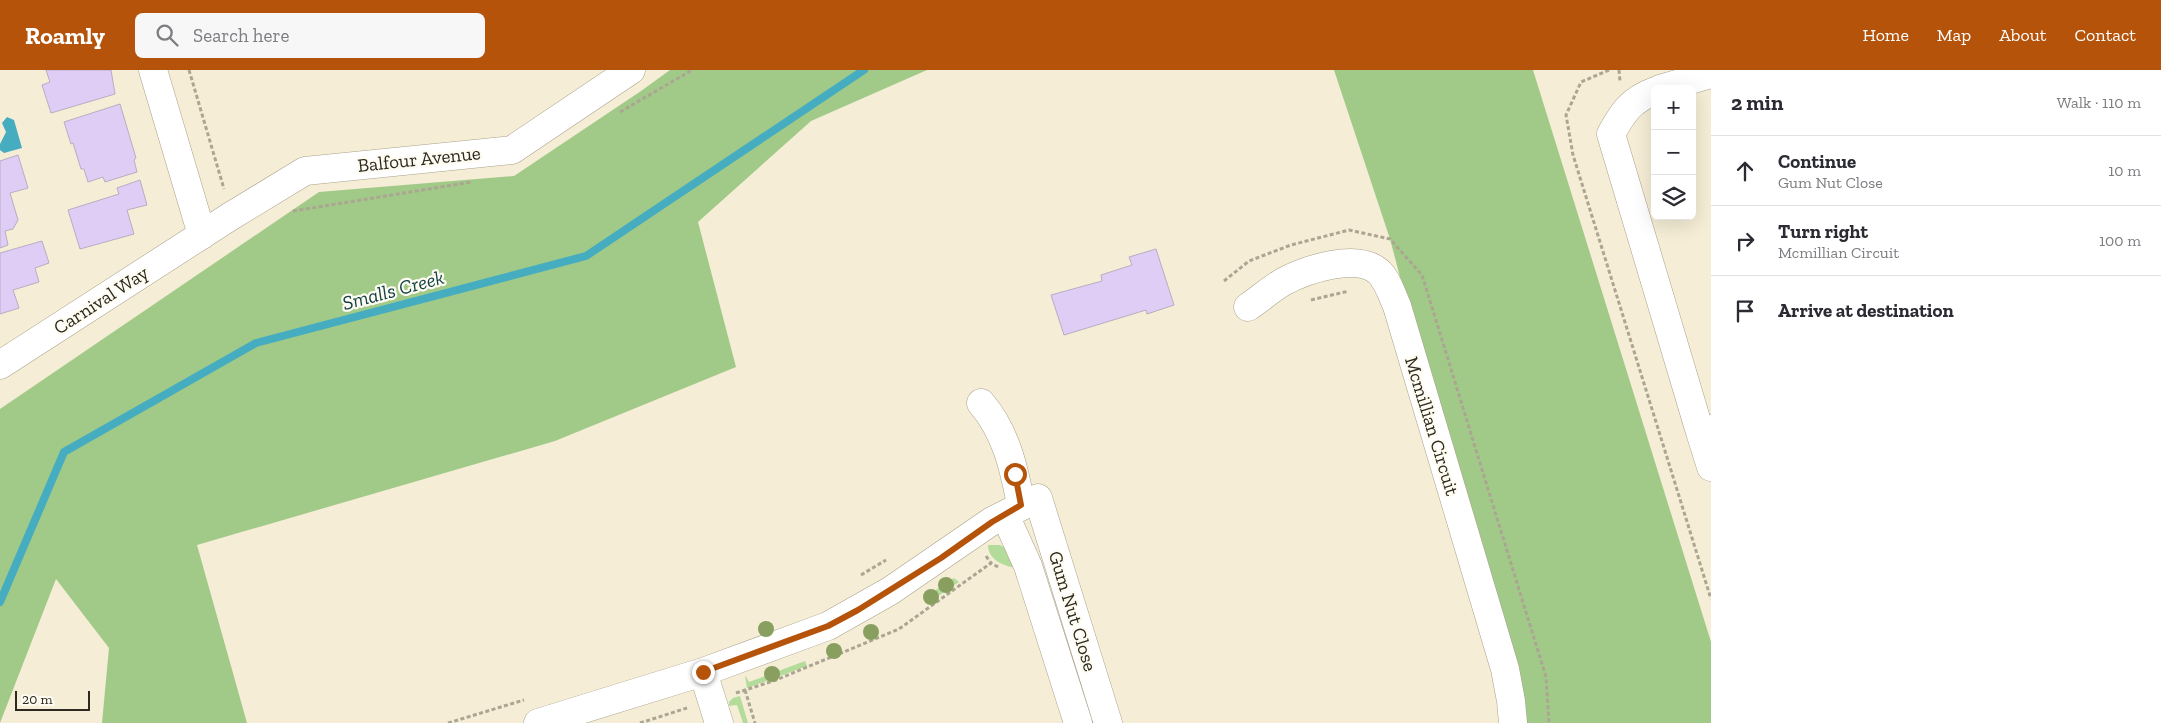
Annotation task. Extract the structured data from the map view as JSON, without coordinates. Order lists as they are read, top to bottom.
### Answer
{
  "streets": {
    "street": [
      "Balfour Avenue",
      "Carnival Way",
      "Mcmillian Circuit",
      "Gum Nut Close"
    ]
  },
  "crossings": [
    ["Balfour Avenue", "Carnival Way"]
  ],
  "water": ["Smalls Creek"],
  "scale_bar": "20 m",
  "page": {
    "header": "Roamly",
    "search": "Search here",
    "nav": [
      "Home",
      "Map",
      "About",
      "Contact"
    ],
    "heading": ["2 min", "Walk · 110 m"],
    "map_buttons": ["+", "−"],
    "list": [
      ["Continue", "Gum Nut Close", "10 m"],
      ["Turn right", "Mcmillian Circuit", "100 m"],
      "Arrive at destination"
    ],
    "scale": "20 m"
  }
}
